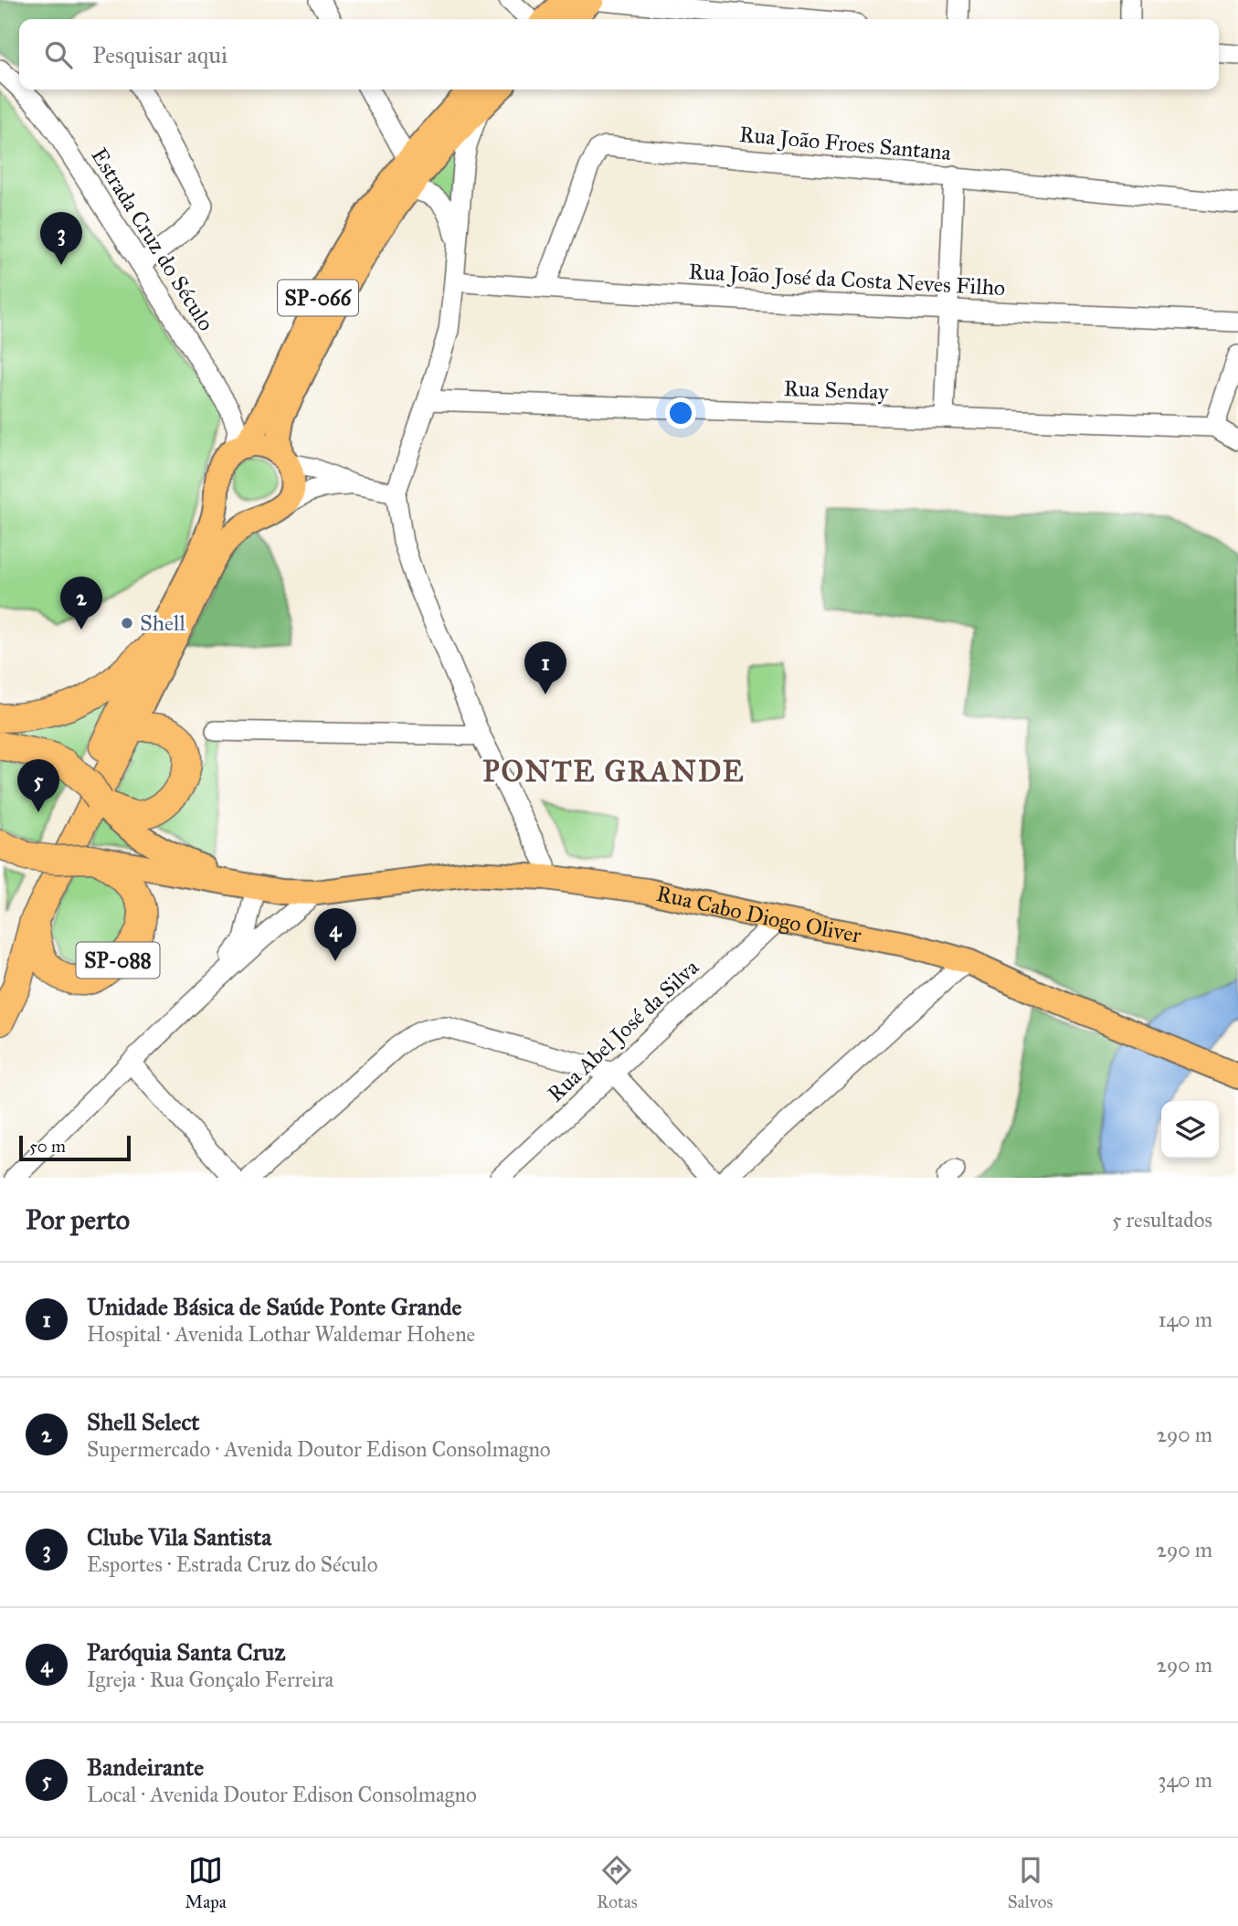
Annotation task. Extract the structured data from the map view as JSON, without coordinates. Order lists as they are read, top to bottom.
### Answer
{
  "streets": {
    "highway": ["SP-088"],
    "main road": ["SP-066", "Rua Cabo Diogo Oliver"],
    "street": [
      "Rua João Froes Santana",
      "Estrada Cruz do Século",
      "Rua João José da Costa Neves Filho",
      "Rua Senday",
      "Rua Abel José da Silva"
    ]
  },
  "crossings": [
    ["Rua João Froes Santana", "Rua João José da Costa Neves Filho"],
    ["Estrada Cruz do Século", "SP-066"],
    ["Rua Cabo Diogo Oliver", "Rua Abel José da Silva"]
  ],
  "districts": ["PONTE GRANDE"],
  "places": ["Shell"],
  "scale_bar": "50 m",
  "page": {
    "search": "Pesquisar aqui",
    "pins": [
      "3",
      "2",
      "1",
      "5",
      "4"
    ],
    "scale": "50 m",
    "heading": ["Por perto", "5 resultados"],
    "list": [
      {
        "mark": "1",
        "name": "Unidade Básica de Saúde Ponte Grande",
        "note": "Hospital · Avenida Lothar Waldemar Hohene",
        "value": "140 m"
      },
      {
        "mark": "2",
        "name": "Shell Select",
        "note": "Supermercado · Avenida Doutor Edison Consolmagno",
        "value": "290 m"
      },
      {
        "mark": "3",
        "name": "Clube Vila Santista",
        "note": "Esportes · Estrada Cruz do Século",
        "value": "290 m"
      },
      {
        "mark": "4",
        "name": "Paróquia Santa Cruz",
        "note": "Igreja · Rua Gonçalo Ferreira",
        "value": "290 m"
      },
      {
        "mark": "5",
        "name": "Bandeirante",
        "note": "Local · Avenida Doutor Edison Consolmagno",
        "value": "340 m"
      }
    ],
    "nav": ["Mapa", "Rotas", "Salvos"]
  }
}
